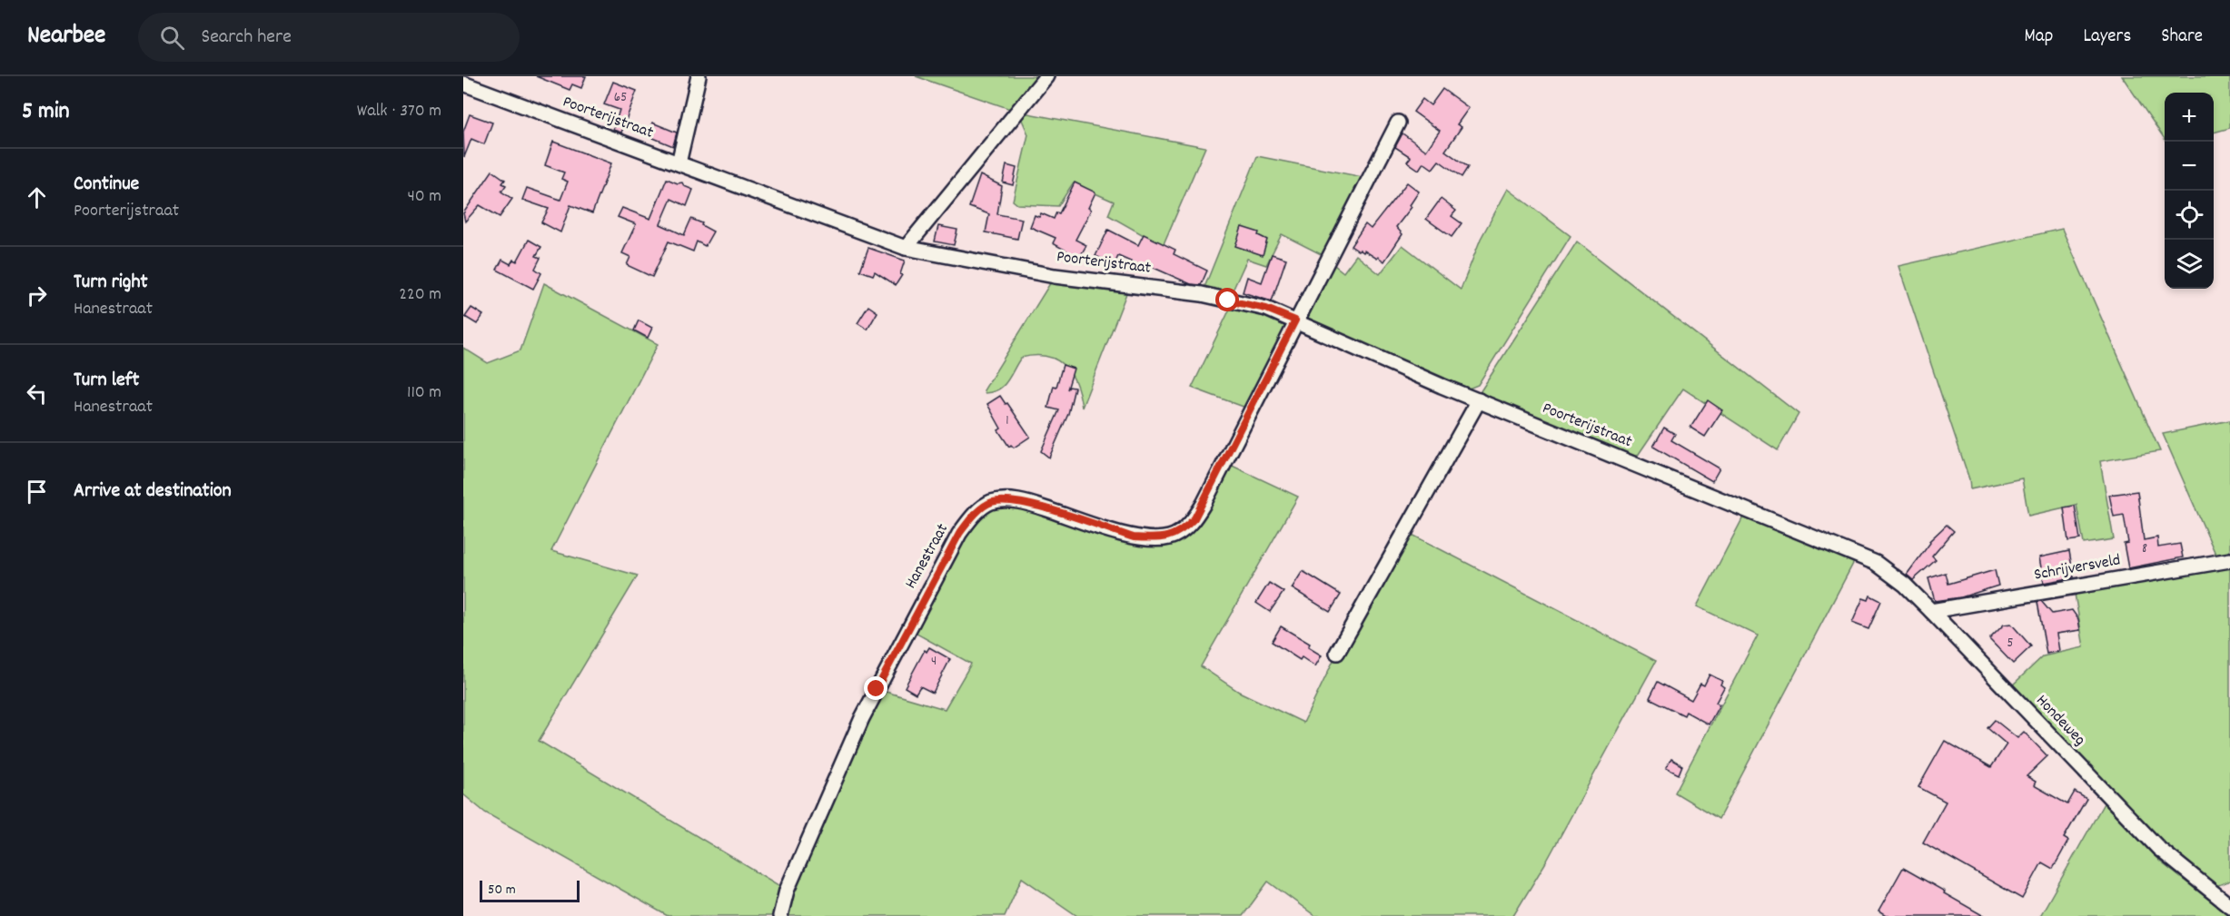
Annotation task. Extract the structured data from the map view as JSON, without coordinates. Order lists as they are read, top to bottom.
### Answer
{
  "streets": {
    "street": [
      "Poorterijstraat",
      "Hanestraat",
      "Schrijversveld",
      "Hondeweg"
    ]
  },
  "crossings": [
    ["Poorterijstraat", "Hanestraat"],
    ["Poorterijstraat", "Hondeweg"],
    ["Schrijversveld", "Hondeweg"]
  ],
  "house_numbers": [
    "65",
    "1",
    "8",
    "5",
    "4"
  ],
  "scale_bar": "50 m",
  "page": {
    "header": "Nearbee",
    "search": "Search here",
    "nav": ["Map", "Layers", "Share"],
    "heading": ["5 min", "Walk · 370 m"],
    "map_buttons": ["+", "−"],
    "list": [
      ["Continue", "Poorterijstraat", "40 m"],
      ["Turn right", "Hanestraat", "220 m"],
      ["Turn left", "Hanestraat", "110 m"],
      "Arrive at destination"
    ],
    "scale": "50 m"
  }
}
